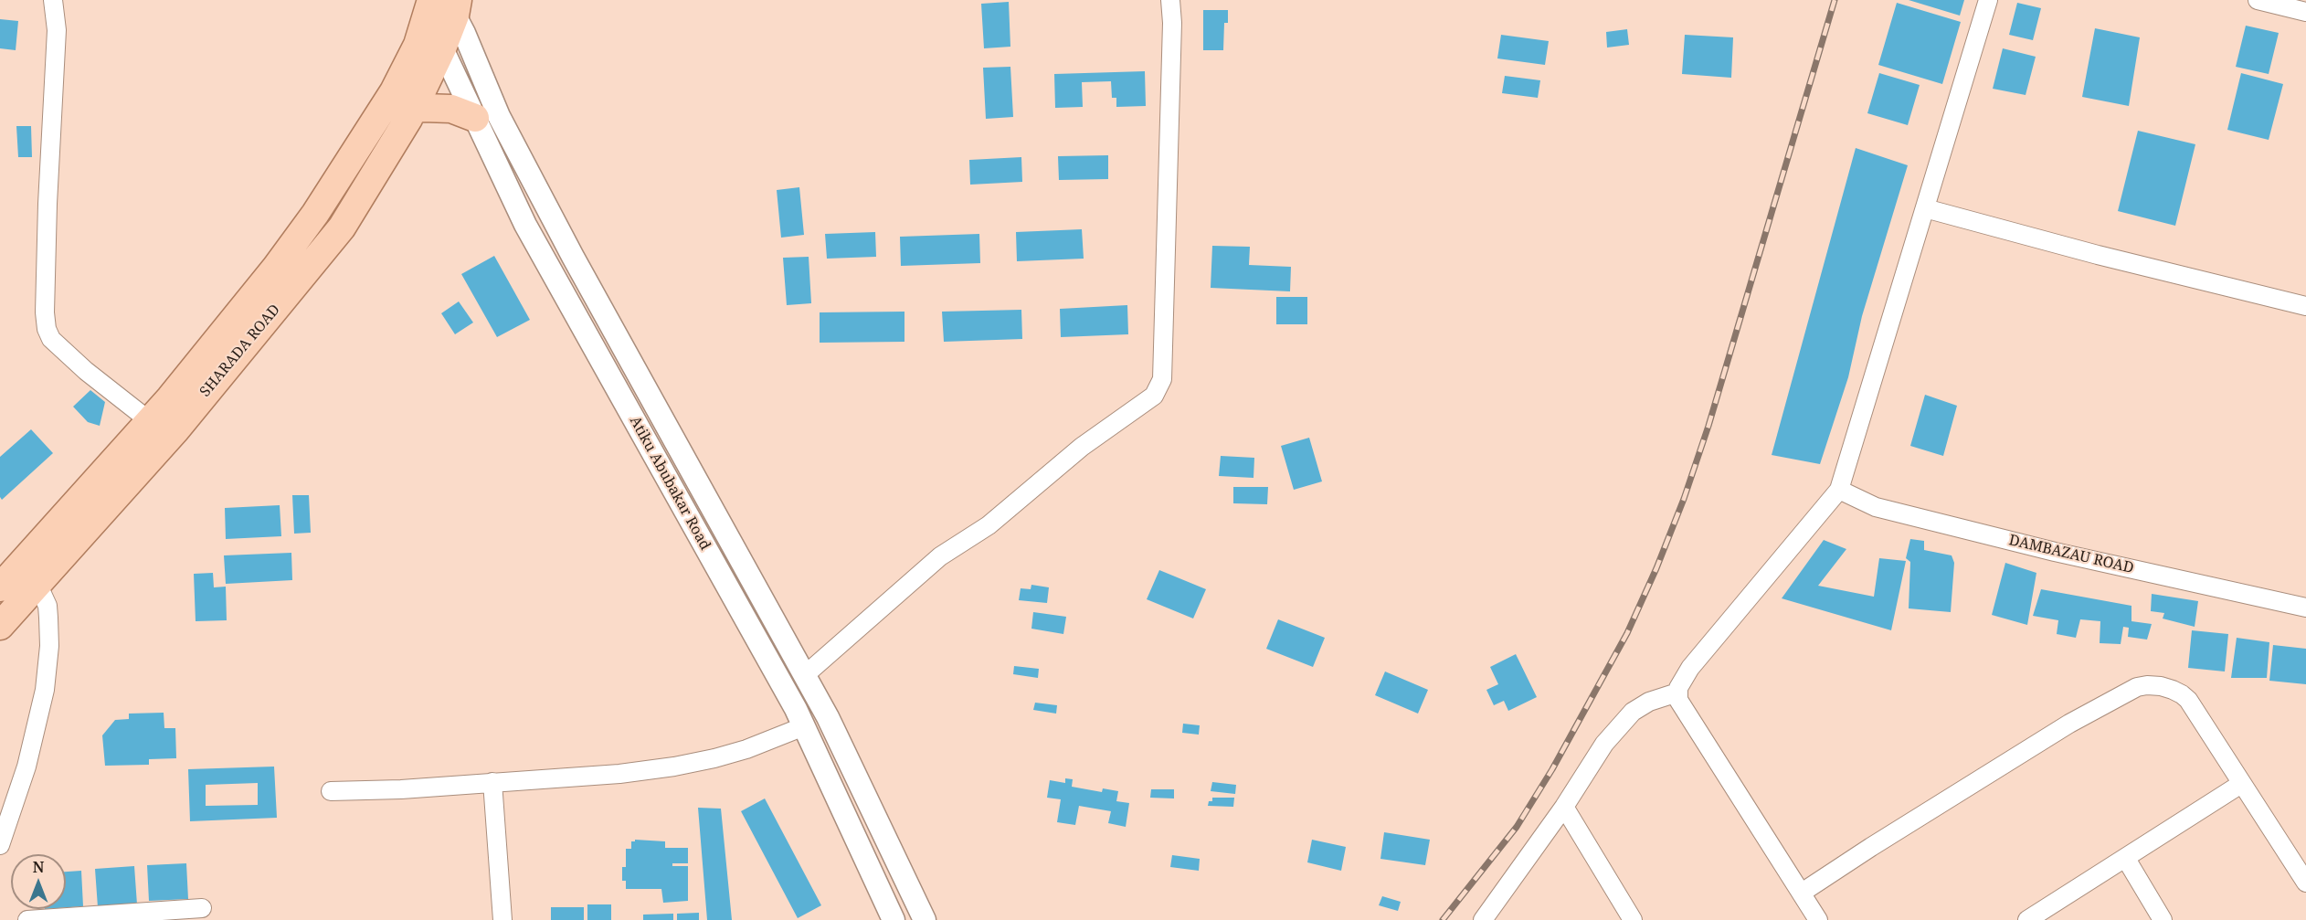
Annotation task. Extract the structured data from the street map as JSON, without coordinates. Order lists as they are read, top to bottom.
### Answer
{
  "streets": {
    "main road": ["SHARADA ROAD"],
    "street": ["Atiku Abubakar Road", "DAMBAZAU ROAD"]
  },
  "crossings": [
    ["SHARADA ROAD", "Atiku Abubakar Road"]
  ],
  "north": "top"
}
